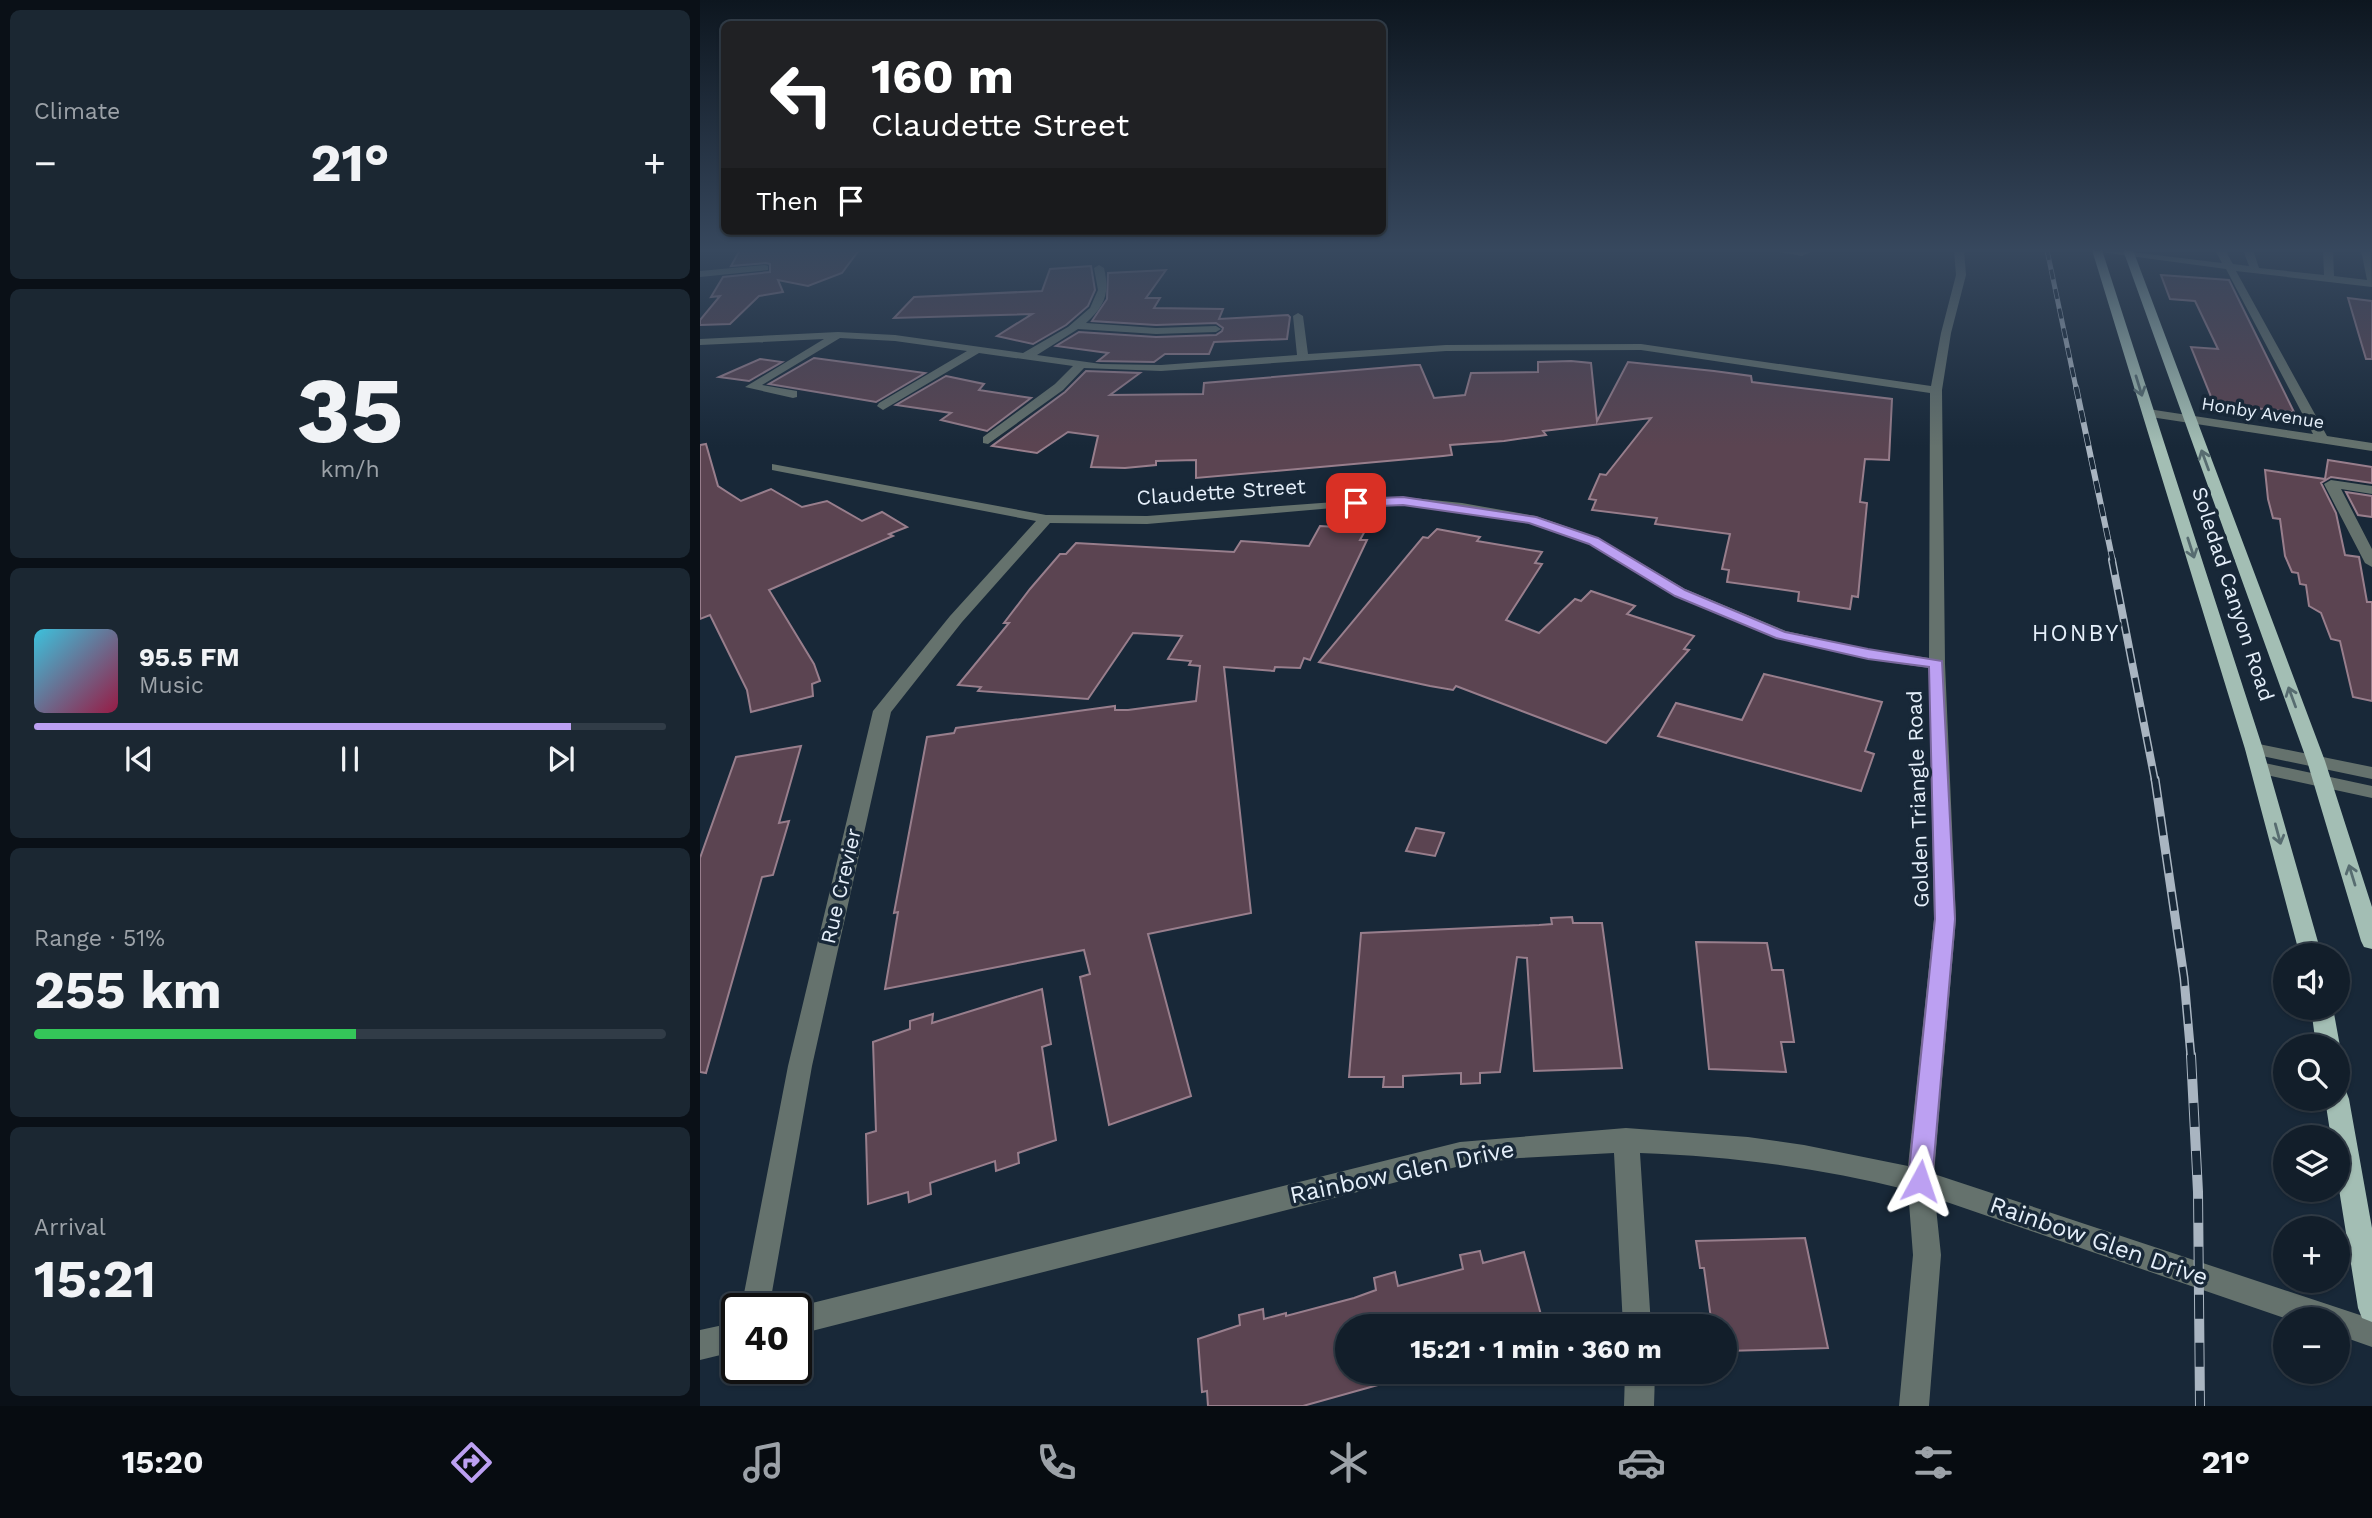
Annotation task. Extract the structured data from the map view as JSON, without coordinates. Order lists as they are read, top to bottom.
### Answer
{
  "streets": {
    "main road": ["Soledad Canyon Road"],
    "street": [
      "Honby Avenue",
      "Claudette Street",
      "Golden Triangle Road",
      "Rue Crevier",
      "Rainbow Glen Drive"
    ]
  },
  "crossings": [
    ["Honby Avenue", "Soledad Canyon Road"],
    ["Claudette Street", "Golden Triangle Road"],
    ["Claudette Street", "Rue Crevier"],
    ["Golden Triangle Road", "Rainbow Glen Drive"]
  ],
  "districts": ["HONBY"],
  "page": {
    "tile": [
      "Climate",
      ["35", "km/h"],
      ["Range · 51%", "255 km"],
      ["Arrival", "15:21"]
    ],
    "turn": ["160 m", "Claudette Street"],
    "heat": ["−", "21°", "+"],
    "then": "Then",
    "song": ["95.5 FM", "Music"],
    "map_buttons": ["+", "−"],
    "limit": "40",
    "trip": "15:21 · 1 min · 360 m",
    "tabs": ["15:20", "21°"]
  }
}
